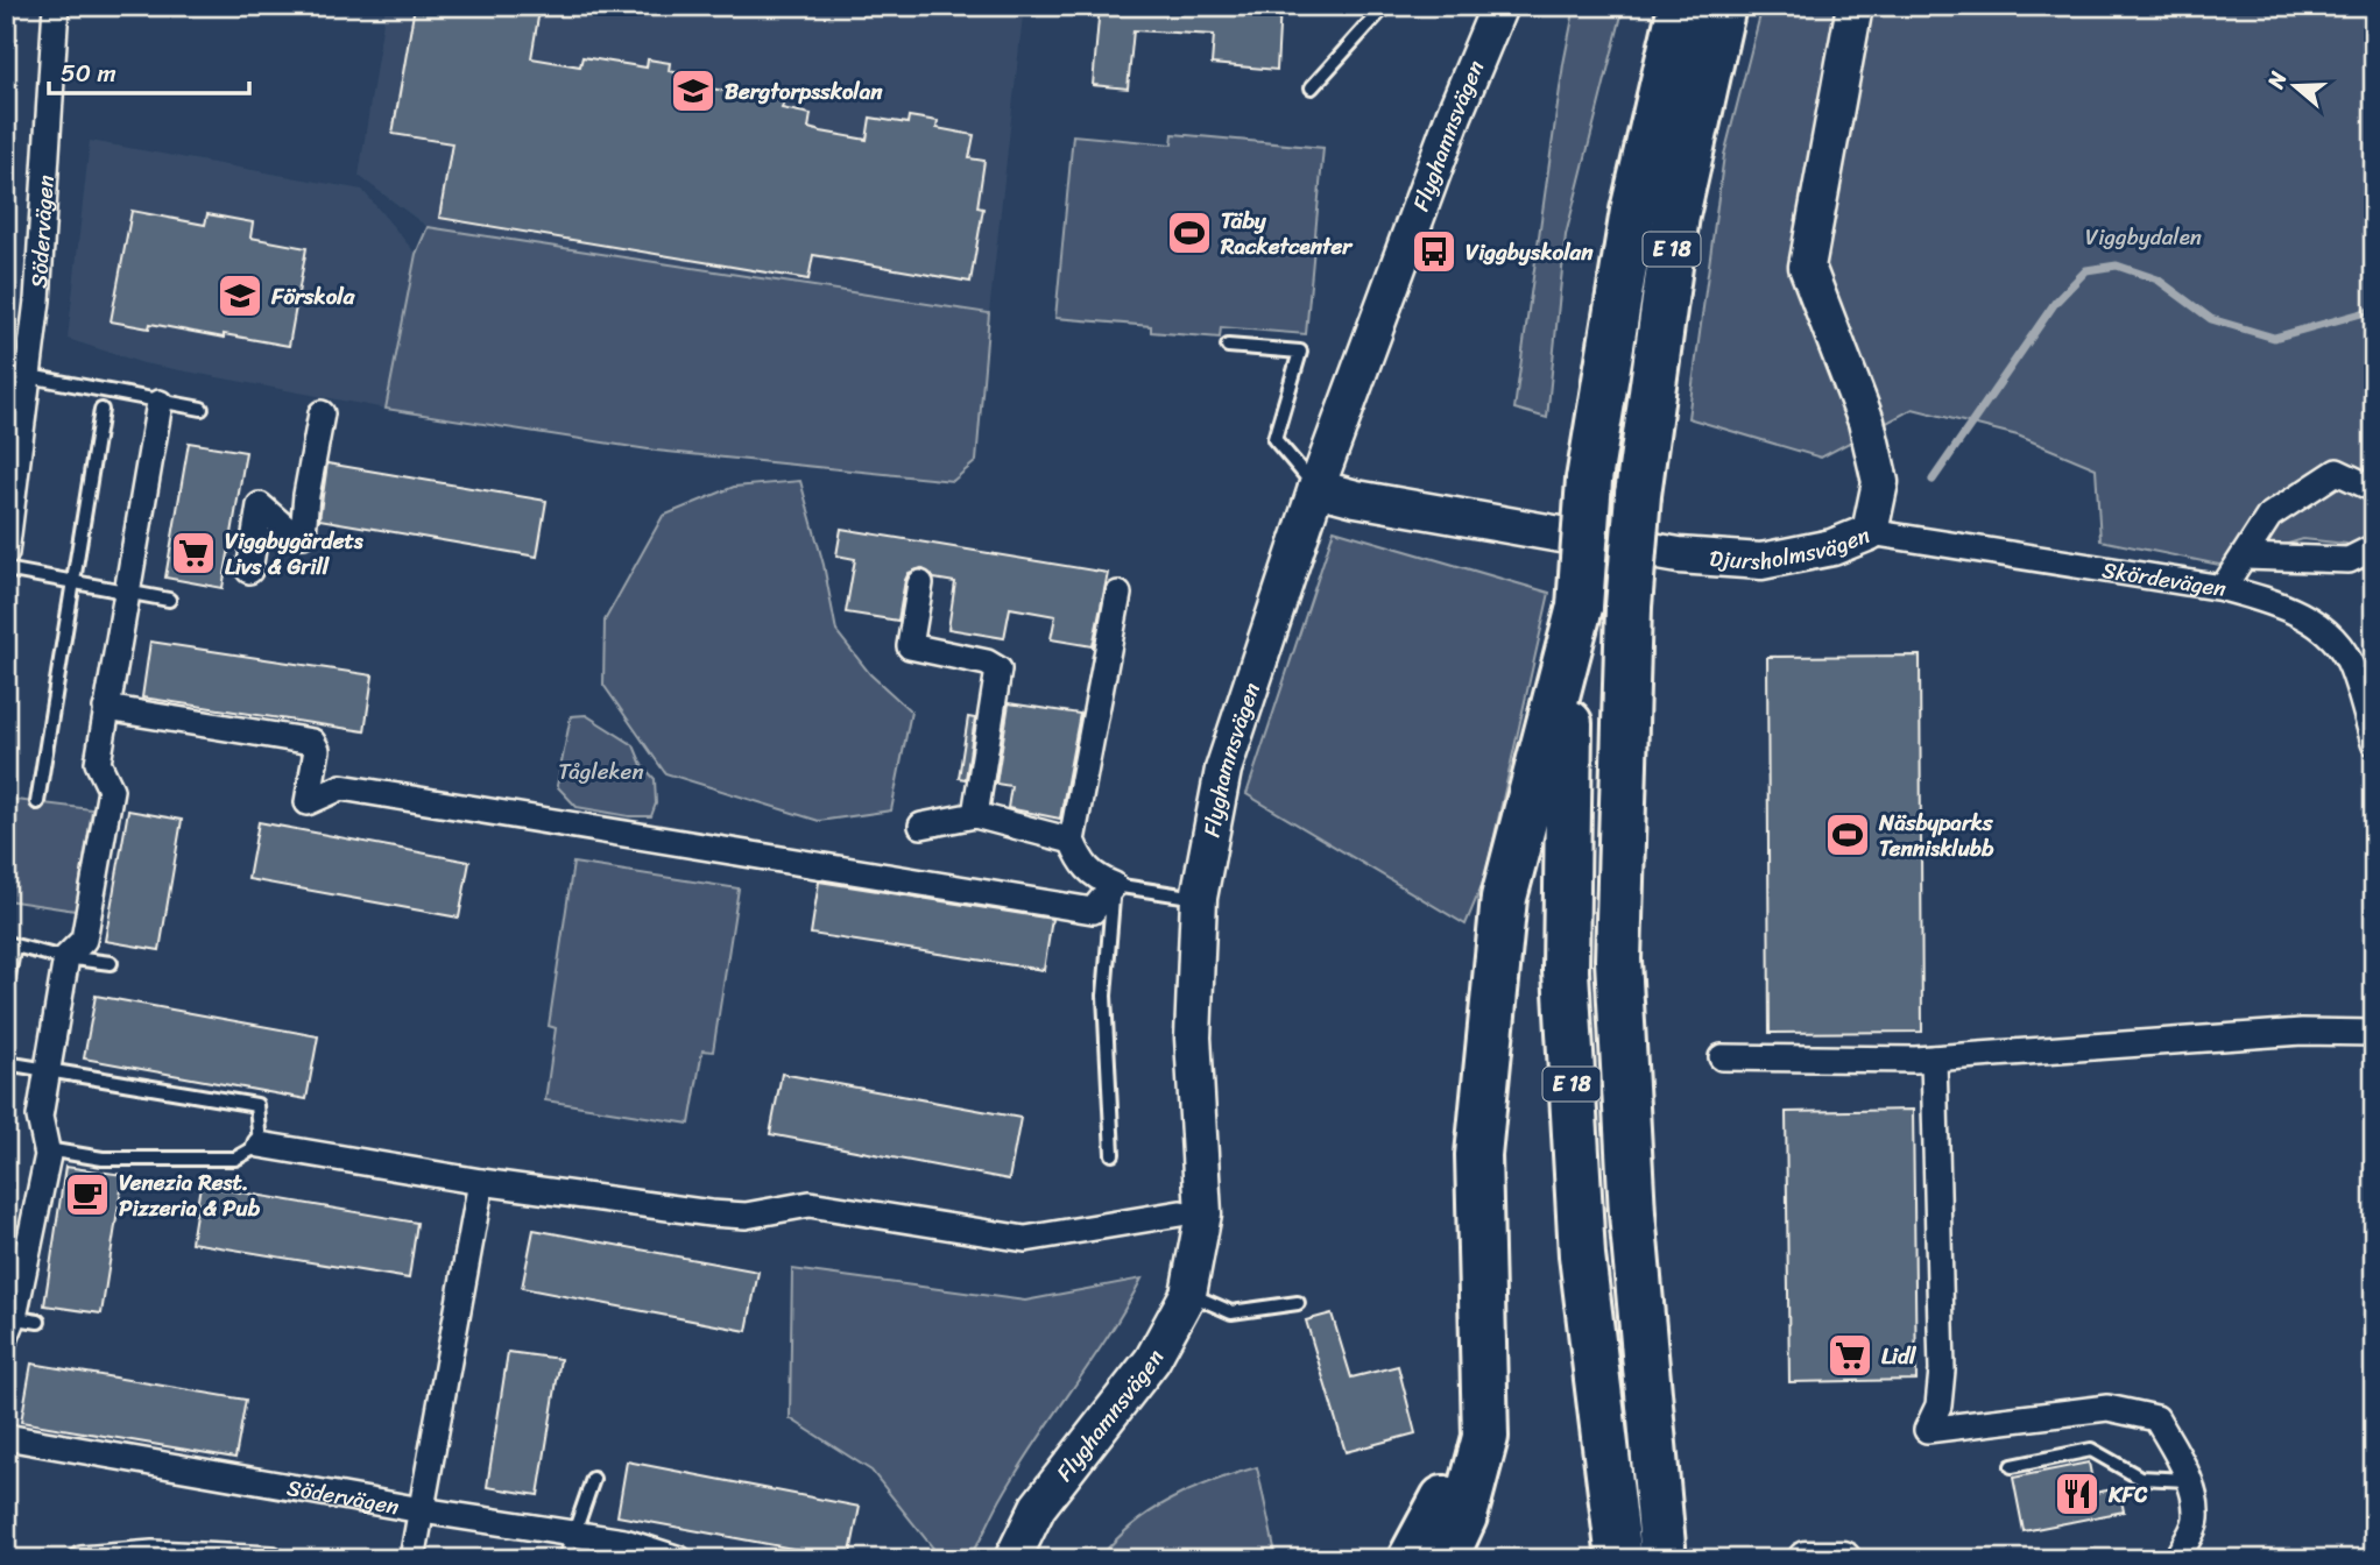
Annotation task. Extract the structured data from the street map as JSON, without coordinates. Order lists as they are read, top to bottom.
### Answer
{
  "streets": {
    "highway": ["E 18"],
    "street": [
      "Flyghamnsvägen",
      "Södervägen",
      "Djursholmsvägen",
      "Skördevägen"
    ]
  },
  "crossings": [
    ["Flyghamnsvägen", "Djursholmsvägen"],
    ["Djursholmsvägen", "Skördevägen"]
  ],
  "parks": ["Viggbydalen", "Tågleken"],
  "places": {
    "school or university": ["Bergtorpsskolan", "Förskola"],
    "sports": ["Täby Racketcenter", "Näsbyparks Tennisklubb"],
    "bus stop": ["Viggbyskolan"],
    "supermarket": ["Viggbygärdets Livs & Grill", "Lidl"],
    "cafe": ["Venezia Rest. Pizzeria & Pub"],
    "restaurant": ["KFC"]
  },
  "scale_bar": "50 m",
  "north": "left"
}
